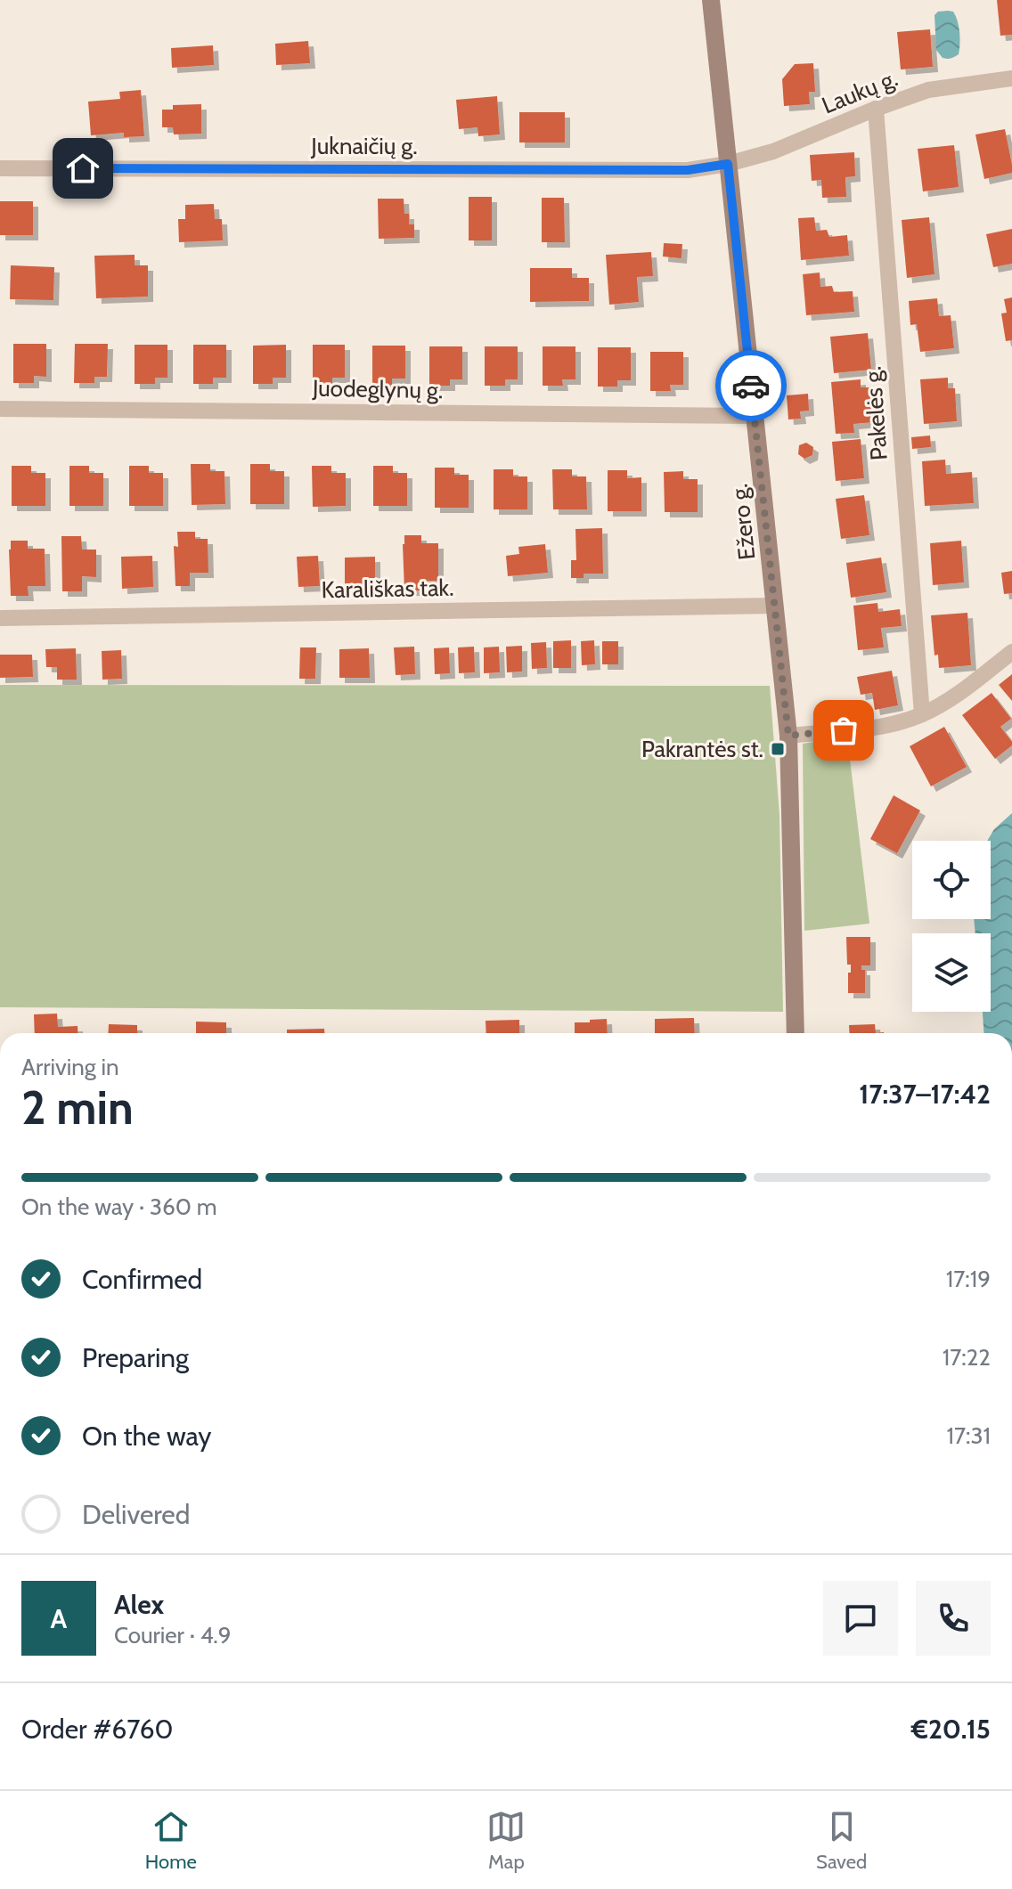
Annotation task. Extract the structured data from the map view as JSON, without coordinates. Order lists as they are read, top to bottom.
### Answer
{
  "streets": {
    "main road": ["Ežero g."],
    "street": [
      "Laukų g.",
      "Juknaičių g.",
      "Juodeglynų g.",
      "Pakelės g.",
      "Karališkas tak."
    ]
  },
  "crossings": [
    ["Laukų g.", "Juknaičių g."],
    ["Laukų g.", "Pakelės g."],
    ["Laukų g.", "Ežero g."],
    ["Juknaičių g.", "Ežero g."],
    ["Juodeglynų g.", "Ežero g."],
    ["Ežero g.", "Karališkas tak."]
  ],
  "places": {
    "transit": ["Pakrantės st."]
  },
  "page": {
    "heading": ["2 min", "Arriving in", "17:37–17:42"],
    "panel": [
      "Alex",
      "Courier · 4.9",
      "Order #6760",
      "€20.15"
    ],
    "bar": "On the way · 360 m",
    "list": [
      ["Confirmed", "17:19"],
      ["Preparing", "17:22"],
      ["On the way", "17:31"],
      "Delivered"
    ],
    "round": "A",
    "tabs": ["Home", "Map", "Saved"]
  }
}
